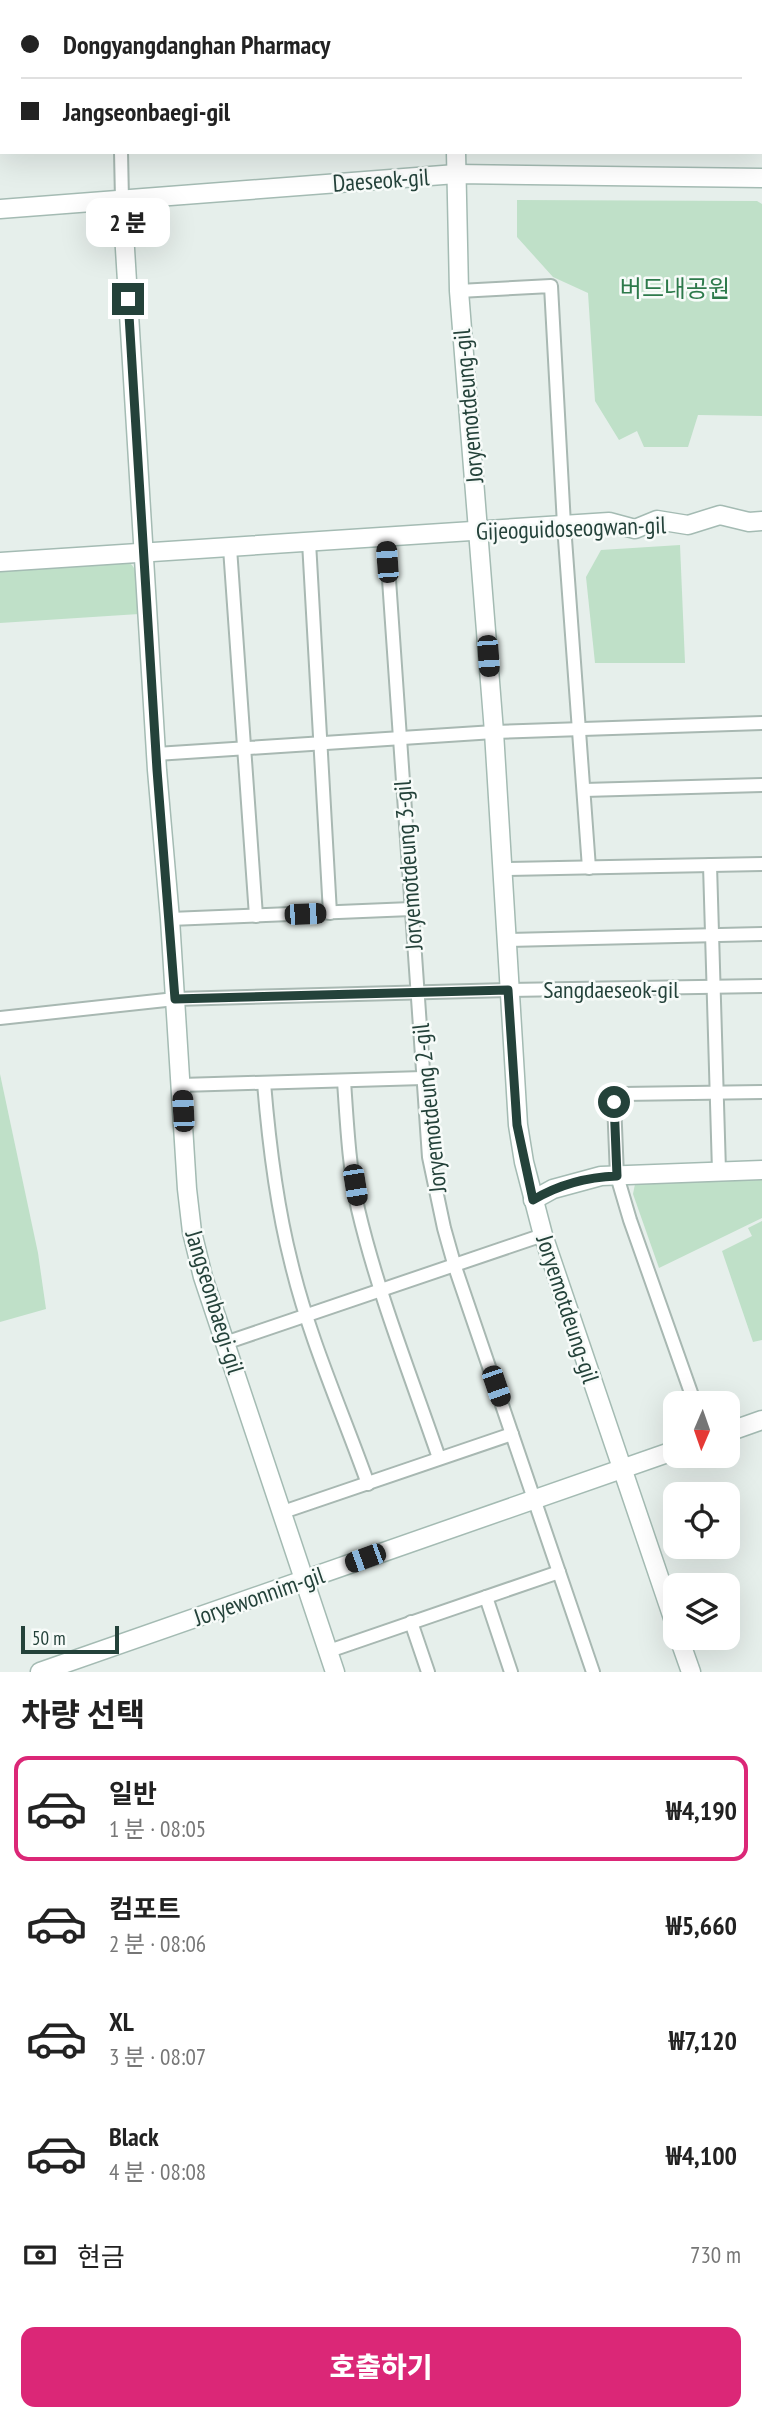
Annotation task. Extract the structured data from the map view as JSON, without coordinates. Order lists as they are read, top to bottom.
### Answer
{
  "streets": {
    "street": [
      "Daeseok-gil",
      "Joryemotdeung-gil",
      "Gijeoguidoseogwan-gil",
      "Joryemotdeung 3-gil",
      "Sangdaeseok-gil",
      "Joryemotdeung 2-gil",
      "Jangseonbaegi-gil",
      "Joryewonnim-gil"
    ]
  },
  "crossings": [
    ["Daeseok-gil", "Joryemotdeung-gil"],
    ["Daeseok-gil", "Jangseonbaegi-gil"],
    ["Joryemotdeung-gil", "Gijeoguidoseogwan-gil"],
    ["Joryemotdeung-gil", "Sangdaeseok-gil"],
    ["Joryemotdeung-gil", "Joryewonnim-gil"],
    ["Gijeoguidoseogwan-gil", "Joryemotdeung 3-gil"],
    ["Gijeoguidoseogwan-gil", "Jangseonbaegi-gil"],
    ["Joryemotdeung 3-gil", "Sangdaeseok-gil"],
    ["Joryemotdeung 3-gil", "Joryemotdeung 2-gil"],
    ["Sangdaeseok-gil", "Joryemotdeung 2-gil"],
    ["Sangdaeseok-gil", "Jangseonbaegi-gil"],
    ["Joryemotdeung 2-gil", "Joryewonnim-gil"],
    ["Jangseonbaegi-gil", "Joryewonnim-gil"]
  ],
  "parks": ["버드내공원"],
  "scale_bar": "50 m",
  "north": "bottom",
  "page": {
    "banner": ["Dongyangdanghan Pharmacy", "Jangseonbaegi-gil"],
    "bubble": "2 분",
    "scale": "50 m",
    "heading": "차량 선택",
    "list": [
      {
        "name": "일반",
        "note": "1 분 · 08:05",
        "value": "₩4,190"
      },
      {
        "name": "컴포트",
        "note": "2 분 · 08:06",
        "value": "₩5,660"
      },
      {
        "name": "XL",
        "note": "3 분 · 08:07",
        "value": "₩7,120"
      },
      {
        "name": "Black",
        "note": "4 분 · 08:08",
        "value": "₩4,100"
      }
    ],
    "pay": ["현금", "730 m"],
    "buttons": "호출하기"
  }
}
